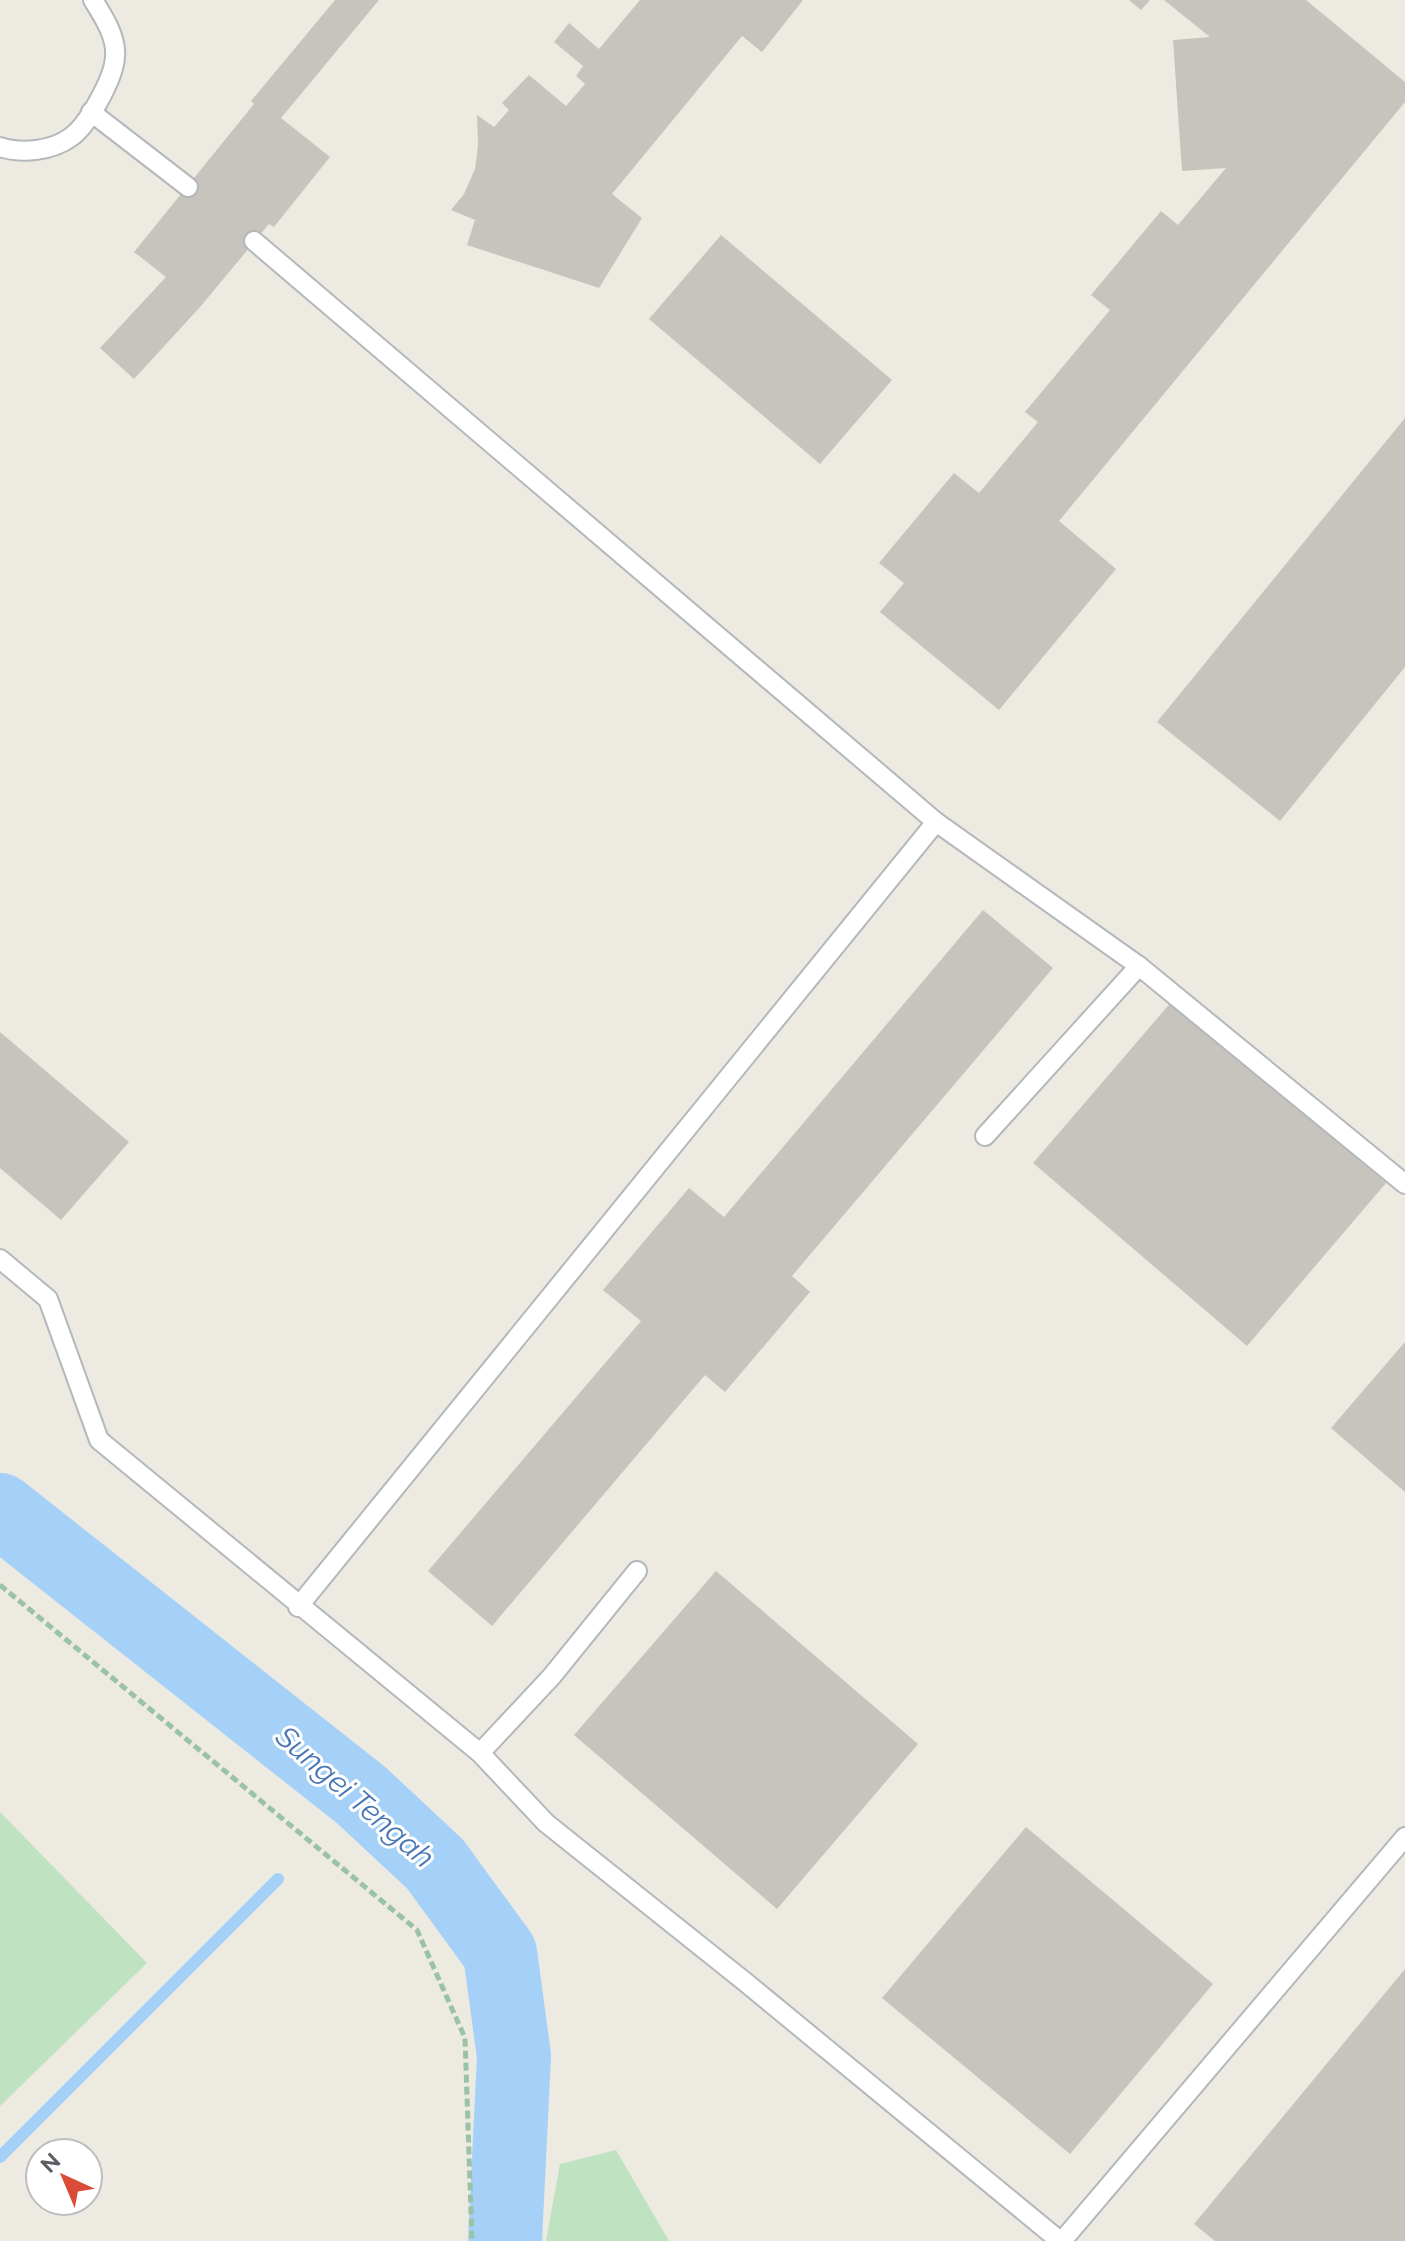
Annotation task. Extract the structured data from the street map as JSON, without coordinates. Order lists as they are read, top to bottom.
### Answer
{
  "water": ["Sungei Tengah"],
  "north": "top left"
}
